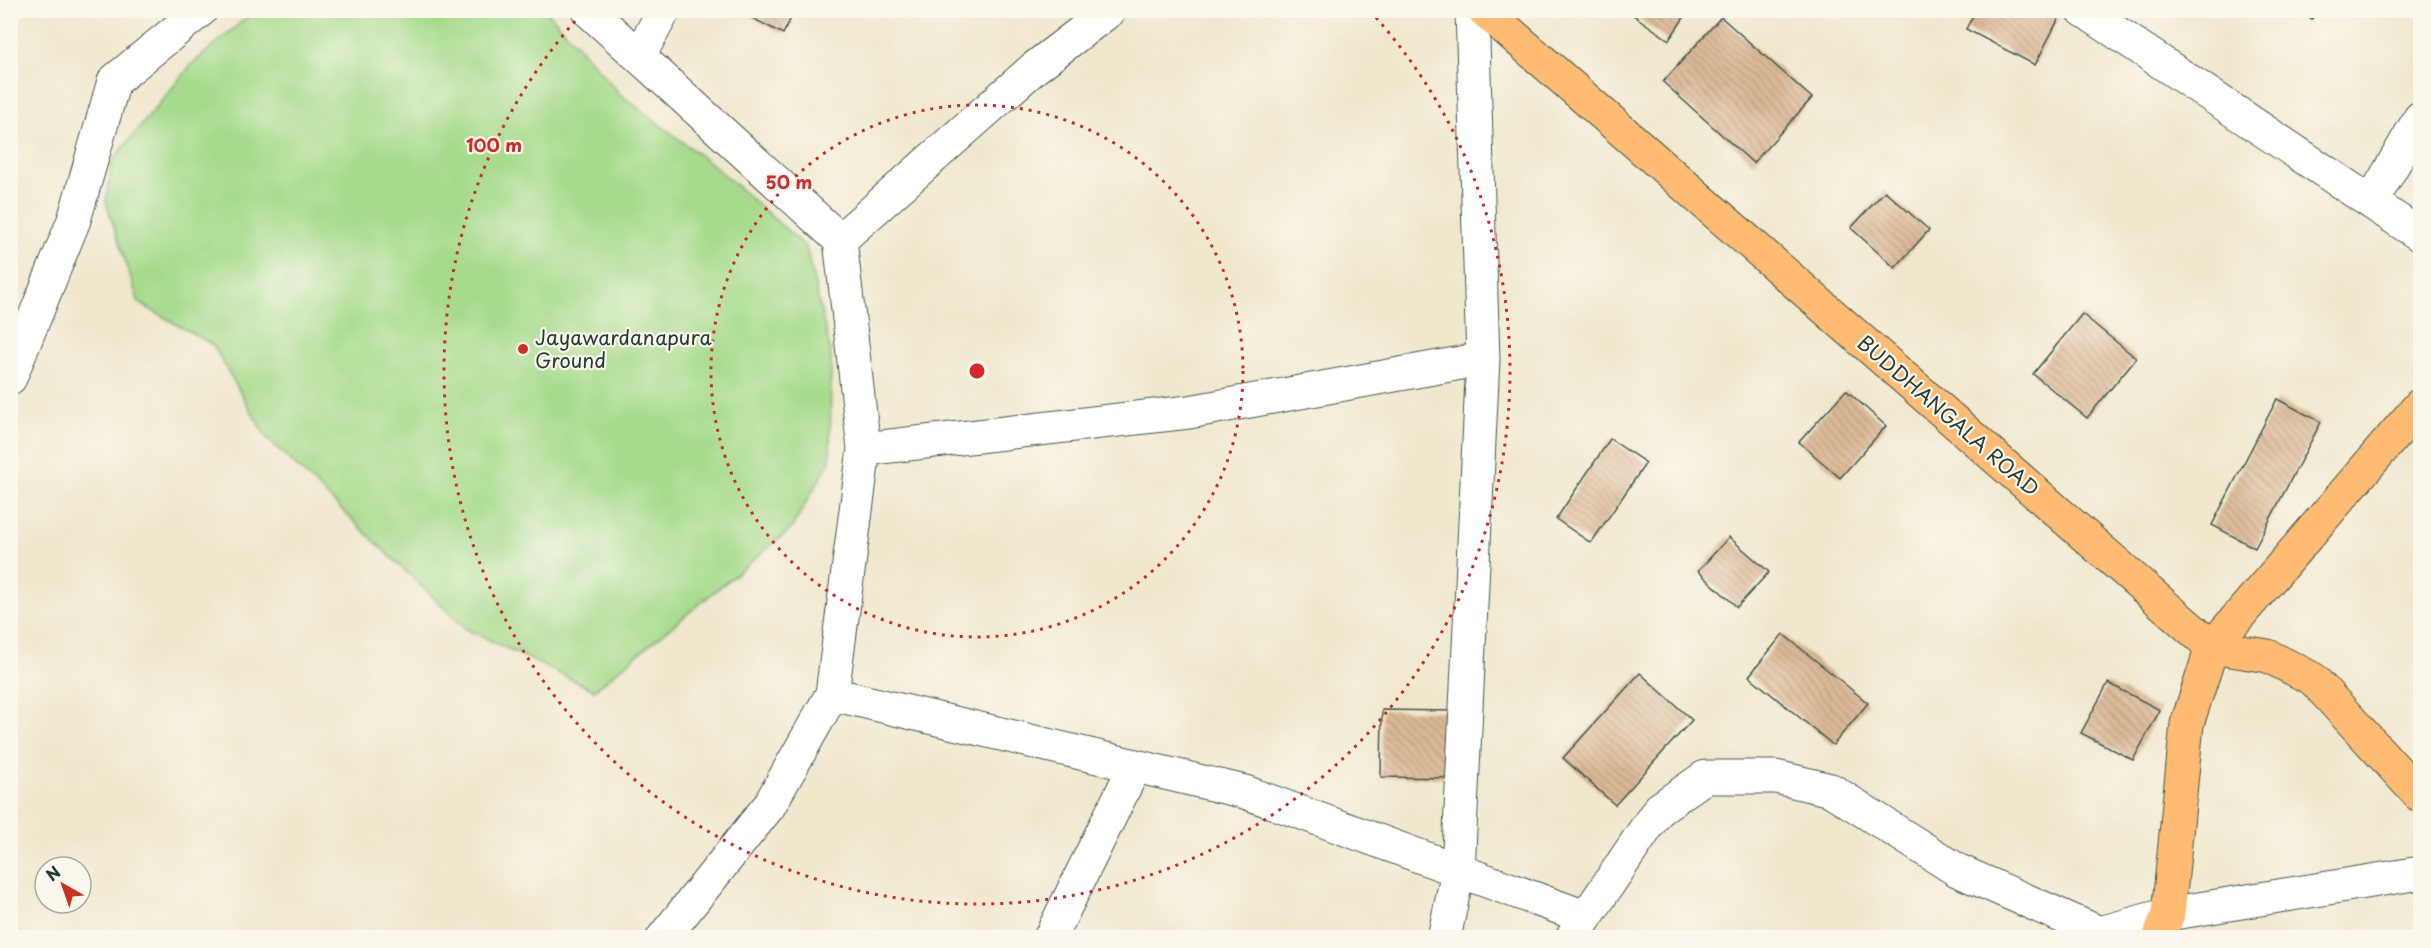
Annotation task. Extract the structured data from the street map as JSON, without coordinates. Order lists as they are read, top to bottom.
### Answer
{
  "streets": {
    "main road": ["BUDDHANGALA ROAD"]
  },
  "places": ["Jayawardanapura Ground"],
  "north": "top left",
  "rings": ["100 m", "50 m"]
}
